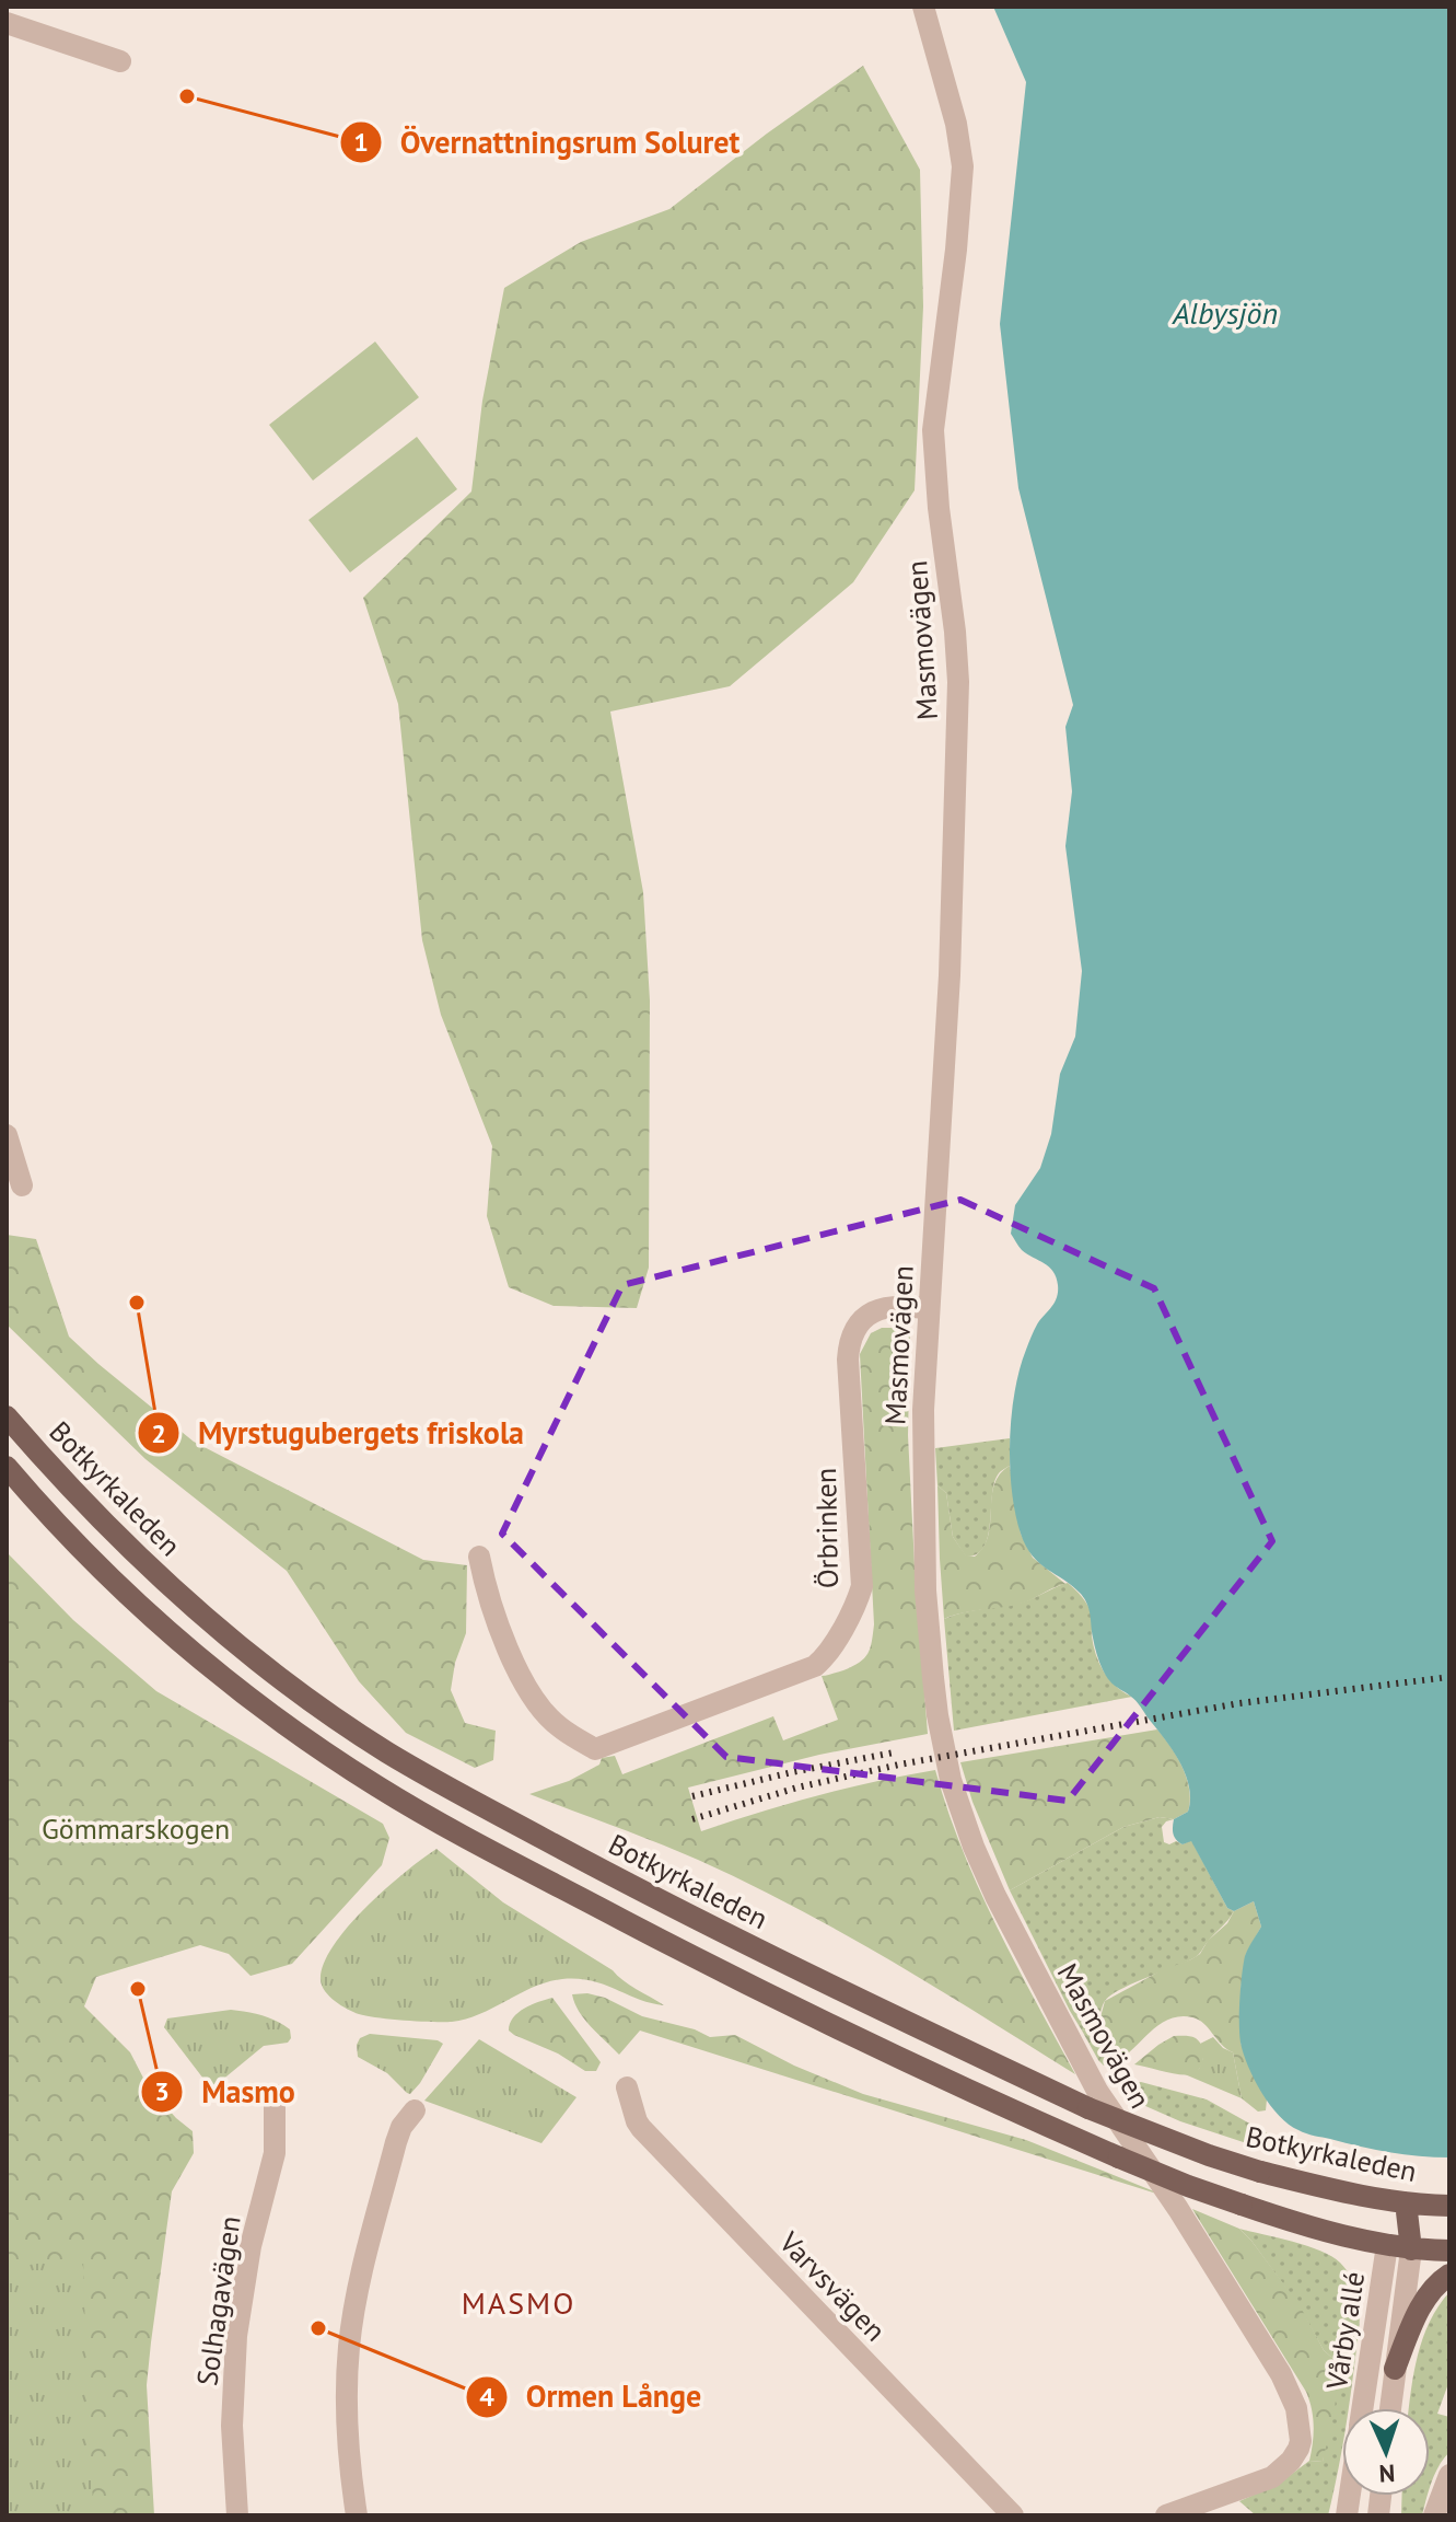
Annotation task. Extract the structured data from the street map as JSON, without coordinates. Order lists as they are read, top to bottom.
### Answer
{
  "streets": {
    "main road": ["Botkyrkaleden"],
    "street": [
      "Masmovägen",
      "Örbrinken",
      "Varvsvägen",
      "Solhagavägen",
      "Vårby allé"
    ]
  },
  "crossings": [
    ["Masmovägen", "Örbrinken"]
  ],
  "districts": ["MASMO"],
  "water": ["Albysjön"],
  "parks": ["Gömmarskogen"],
  "places": [
    "Övernattningsrum Soluret",
    "Myrstugubergets friskola",
    "Masmo",
    "Ormen Långe"
  ],
  "north": "bottom"
}
